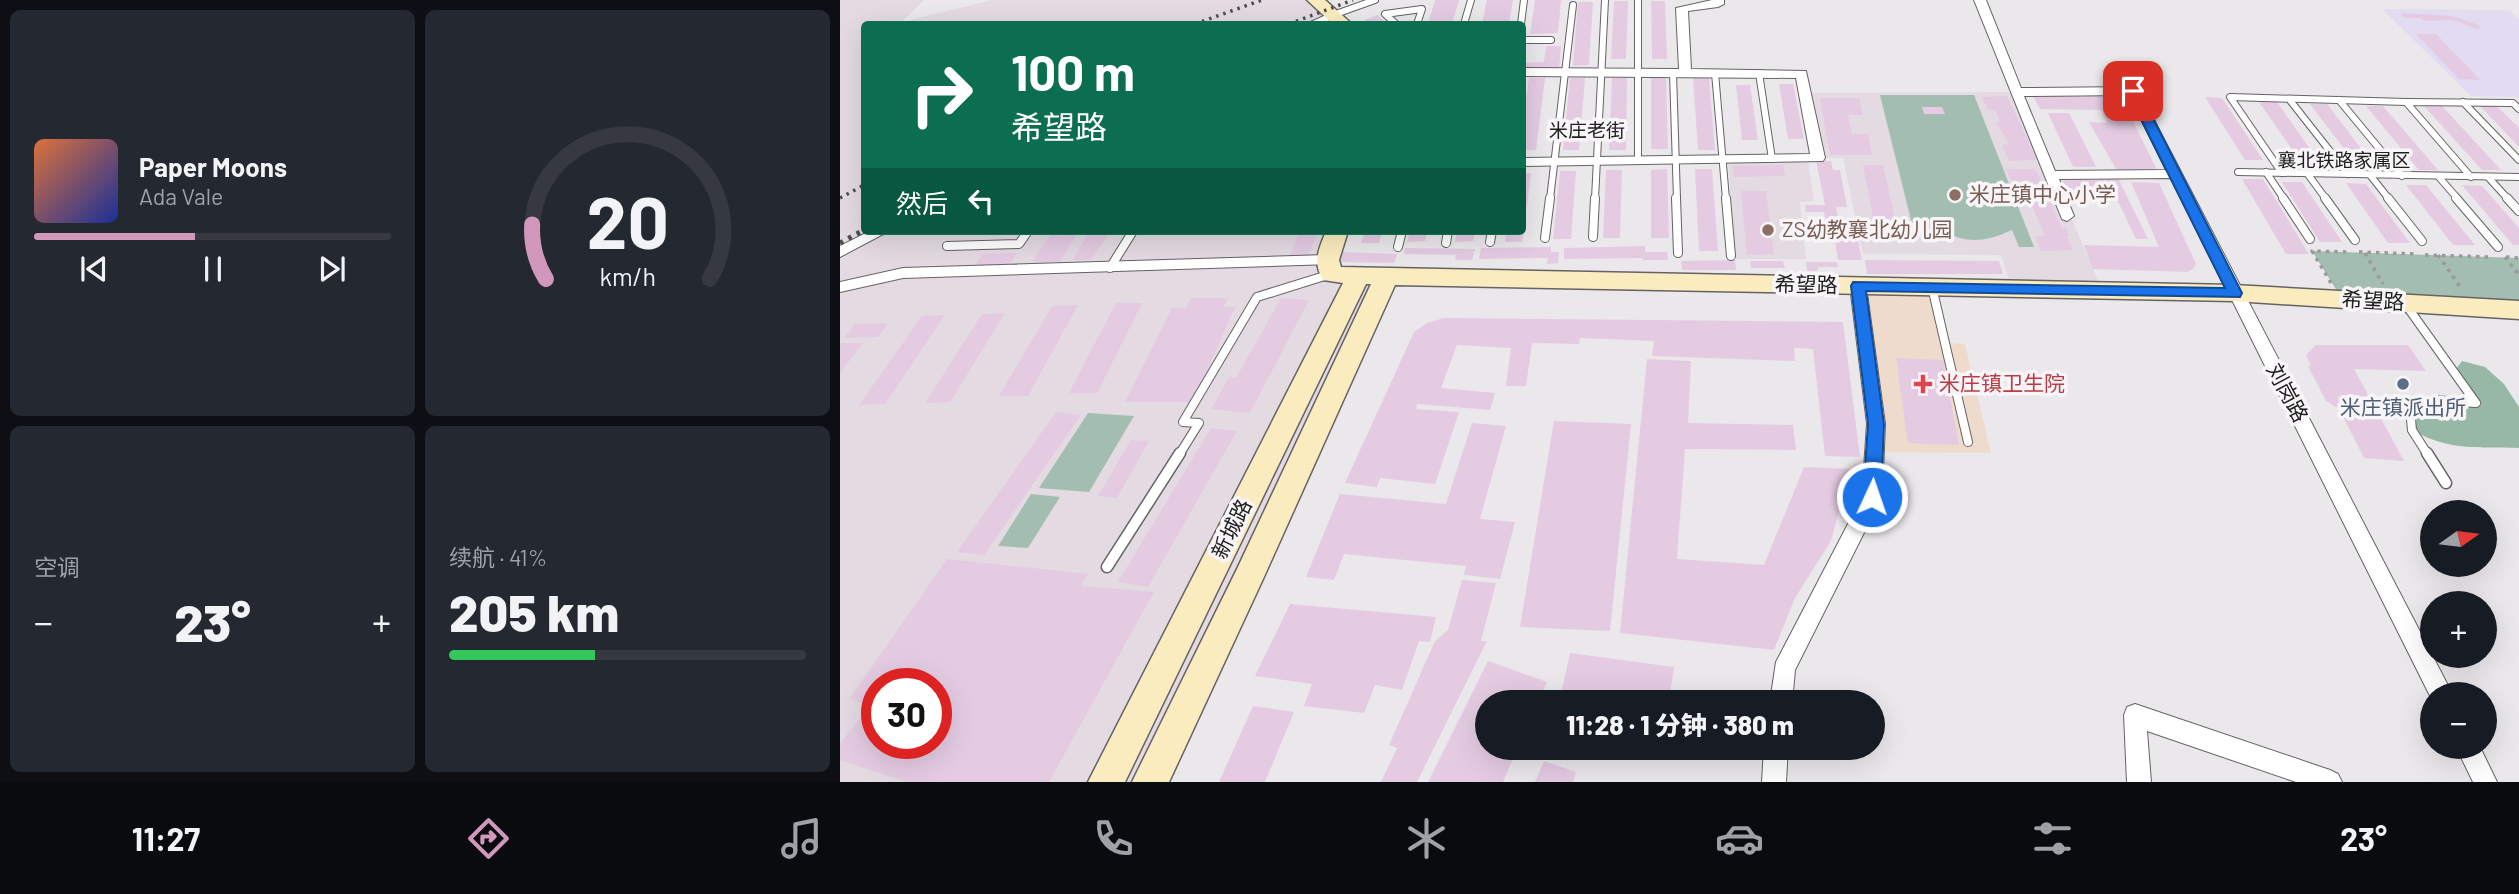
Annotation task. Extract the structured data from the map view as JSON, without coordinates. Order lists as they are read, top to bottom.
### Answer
{
  "streets": {
    "main road": ["新城路"],
    "street": ["希望路", "刘岗路"]
  },
  "crossings": [
    ["希望路", "刘岗路"],
    ["希望路", "新城路"]
  ],
  "districts": ["米庄老街", "襄北铁路家属区"],
  "places": {
    "other": ["米庄镇中心小学", "ZS幼教襄北幼儿园", "米庄镇派出所"],
    "health": ["米庄镇卫生院"]
  },
  "north": "right",
  "page": {
    "turn": ["100 m", "希望路"],
    "song": ["Paper Moons", "Ada Vale"],
    "then": "然后",
    "tile": [
      "空调",
      ["续航 · 41%", "205 km"]
    ],
    "map_buttons": ["+", "−"],
    "heat": ["−", "23°", "+"],
    "limit": "30",
    "trip": "11:28 · 1 分钟 · 380 m",
    "tabs": ["11:27", "23°"],
    "gauge": ["20", "km/h"]
  }
}
